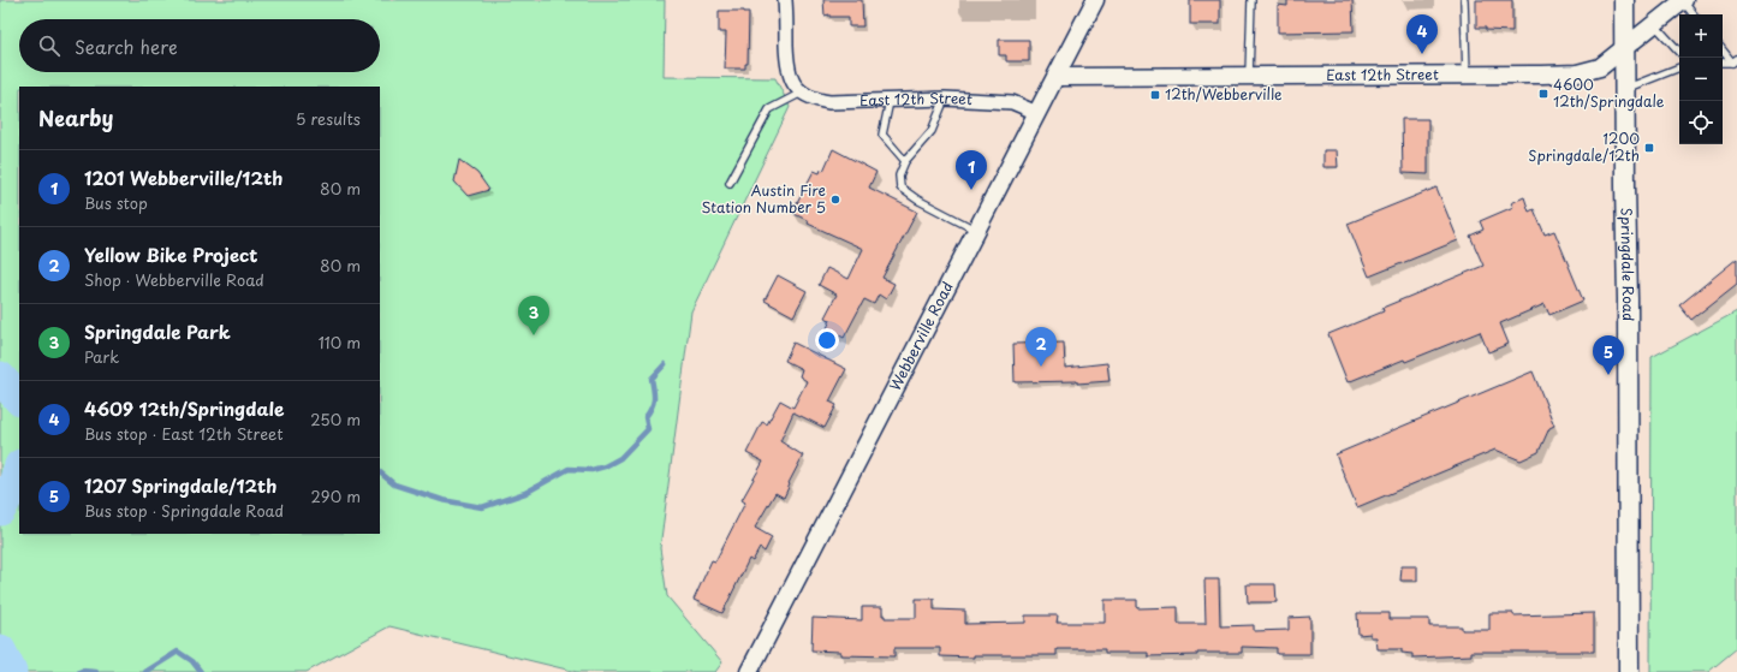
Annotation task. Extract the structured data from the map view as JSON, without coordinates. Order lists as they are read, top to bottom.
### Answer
{
  "streets": {
    "main road": ["Springdale Road"],
    "street": ["East 12th Street", "Webberville Road"]
  },
  "crossings": [
    ["East 12th Street", "Springdale Road"],
    ["East 12th Street", "Webberville Road"]
  ],
  "places": {
    "transit": ["4600 12th/Springdale", "12th/Webberville", "1200 Springdale/12th"],
    "other": ["Austin Fire Station Number 5"]
  },
  "page": {
    "map_buttons": ["+", "−"],
    "pins": [
      "4",
      "1",
      "3",
      "2",
      "5"
    ],
    "search": "Search here",
    "heading": ["Nearby", "5 results"],
    "list": [
      {
        "mark": "1",
        "name": "1201 Webberville/12th",
        "note": "Bus stop",
        "value": "80 m"
      },
      {
        "mark": "2",
        "name": "Yellow Bike Project",
        "note": "Shop · Webberville Road",
        "value": "80 m"
      },
      {
        "mark": "3",
        "name": "Springdale Park",
        "note": "Park",
        "value": "110 m"
      },
      {
        "mark": "4",
        "name": "4609 12th/Springdale",
        "note": "Bus stop · East 12th Street",
        "value": "250 m"
      },
      {
        "mark": "5",
        "name": "1207 Springdale/12th",
        "note": "Bus stop · Springdale Road",
        "value": "290 m"
      }
    ]
  }
}
